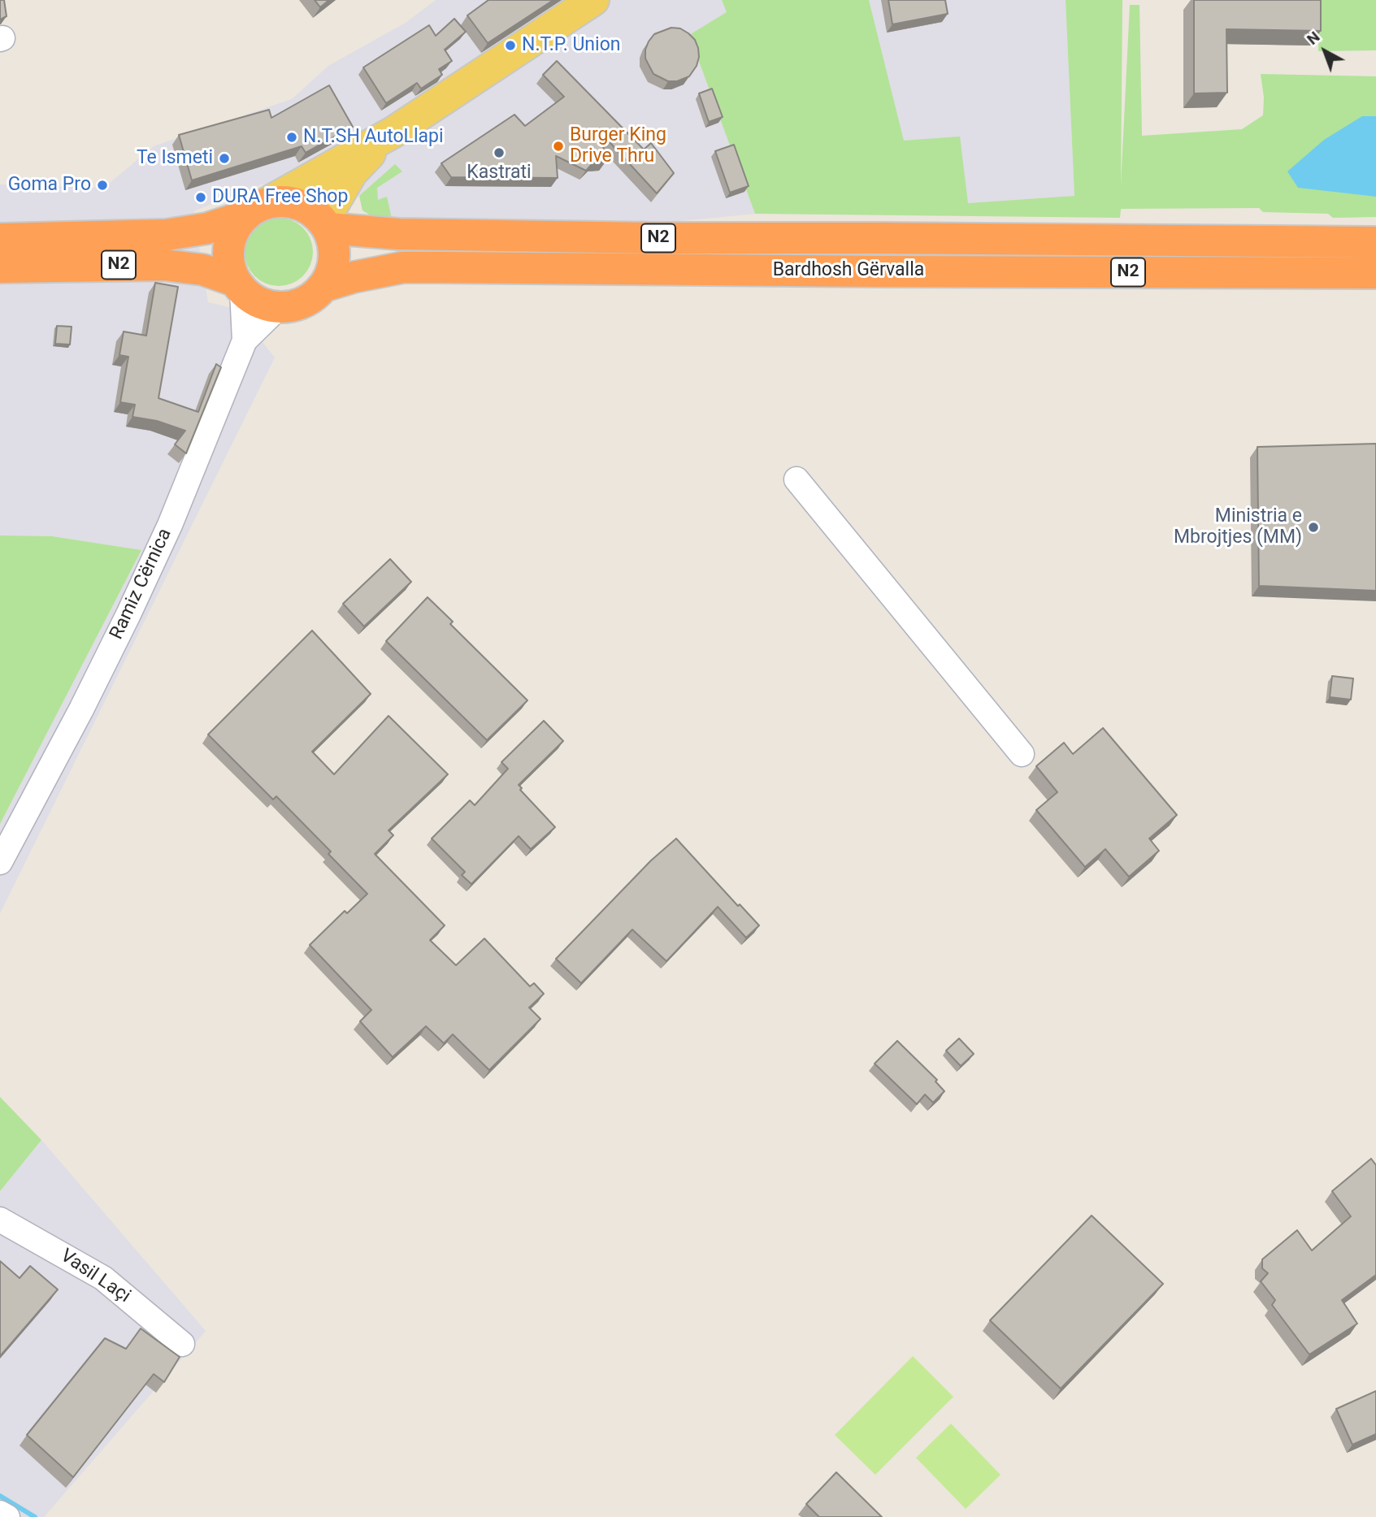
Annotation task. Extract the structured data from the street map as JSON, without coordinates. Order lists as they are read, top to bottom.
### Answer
{
  "streets": {
    "highway": ["N2", "Bardhosh Gërvalla"],
    "street": ["Ramiz Cërnica", "Vasil Laçi"]
  },
  "crossings": [
    ["N2", "Bardhosh Gërvalla"],
    ["N2", "Ramiz Cërnica"],
    ["Bardhosh Gërvalla", "Ramiz Cërnica"]
  ],
  "places": [
    "N.T.P. Union",
    "N.T.SH AutoLlapi",
    "Burger King Drive Thru",
    "Kastrati",
    "Te Ismeti",
    "Goma Pro",
    "DURA Free Shop",
    "Ministria e Mbrojtjes (MM)"
  ],
  "north": "top left"
}
